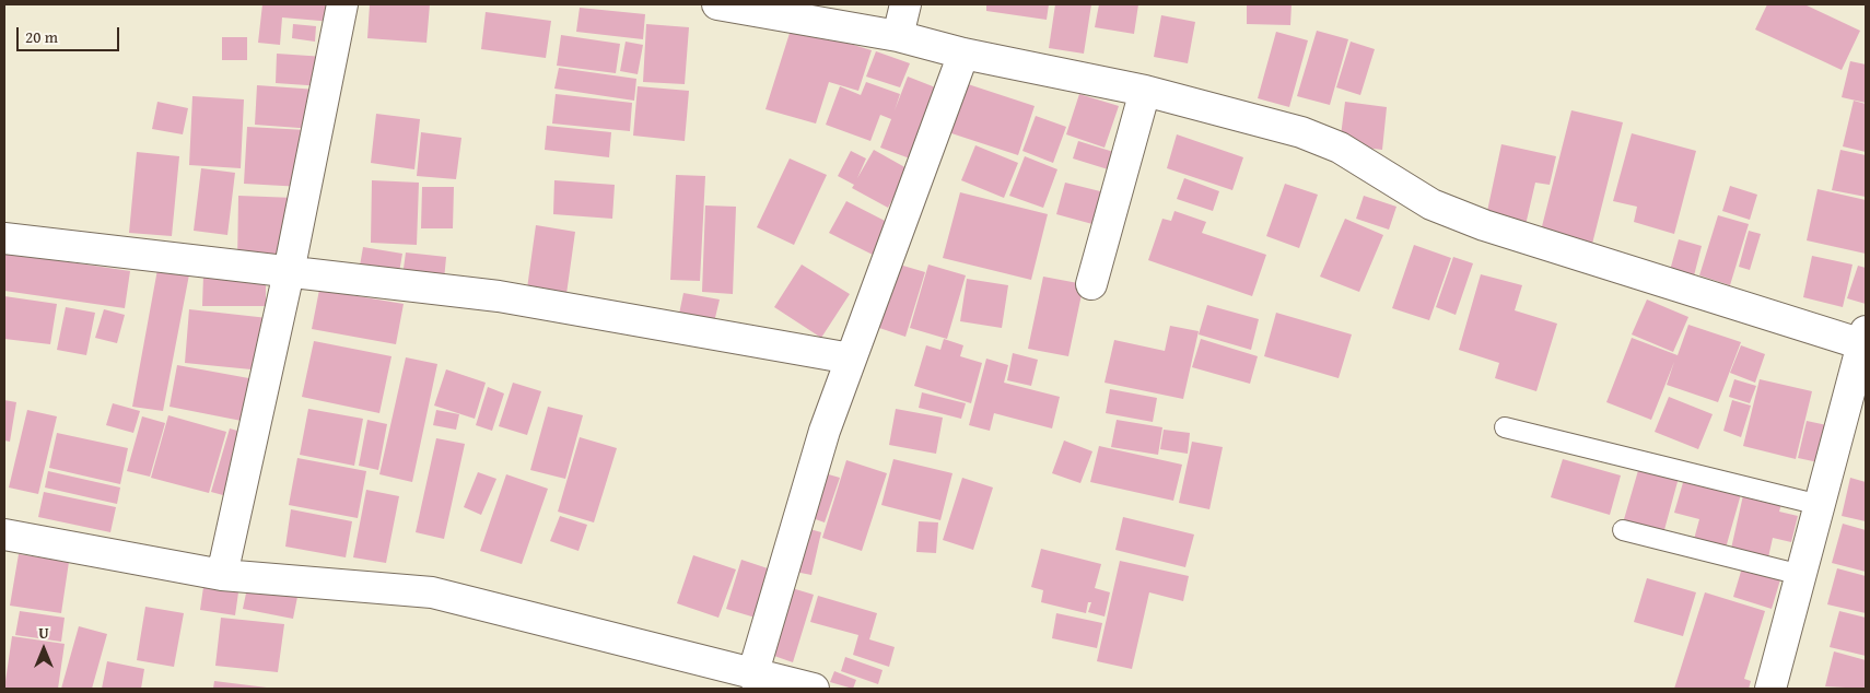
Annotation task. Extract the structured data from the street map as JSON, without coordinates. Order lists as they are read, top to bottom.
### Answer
{
  "scale_bar": "20 m",
  "north": "top"
}
